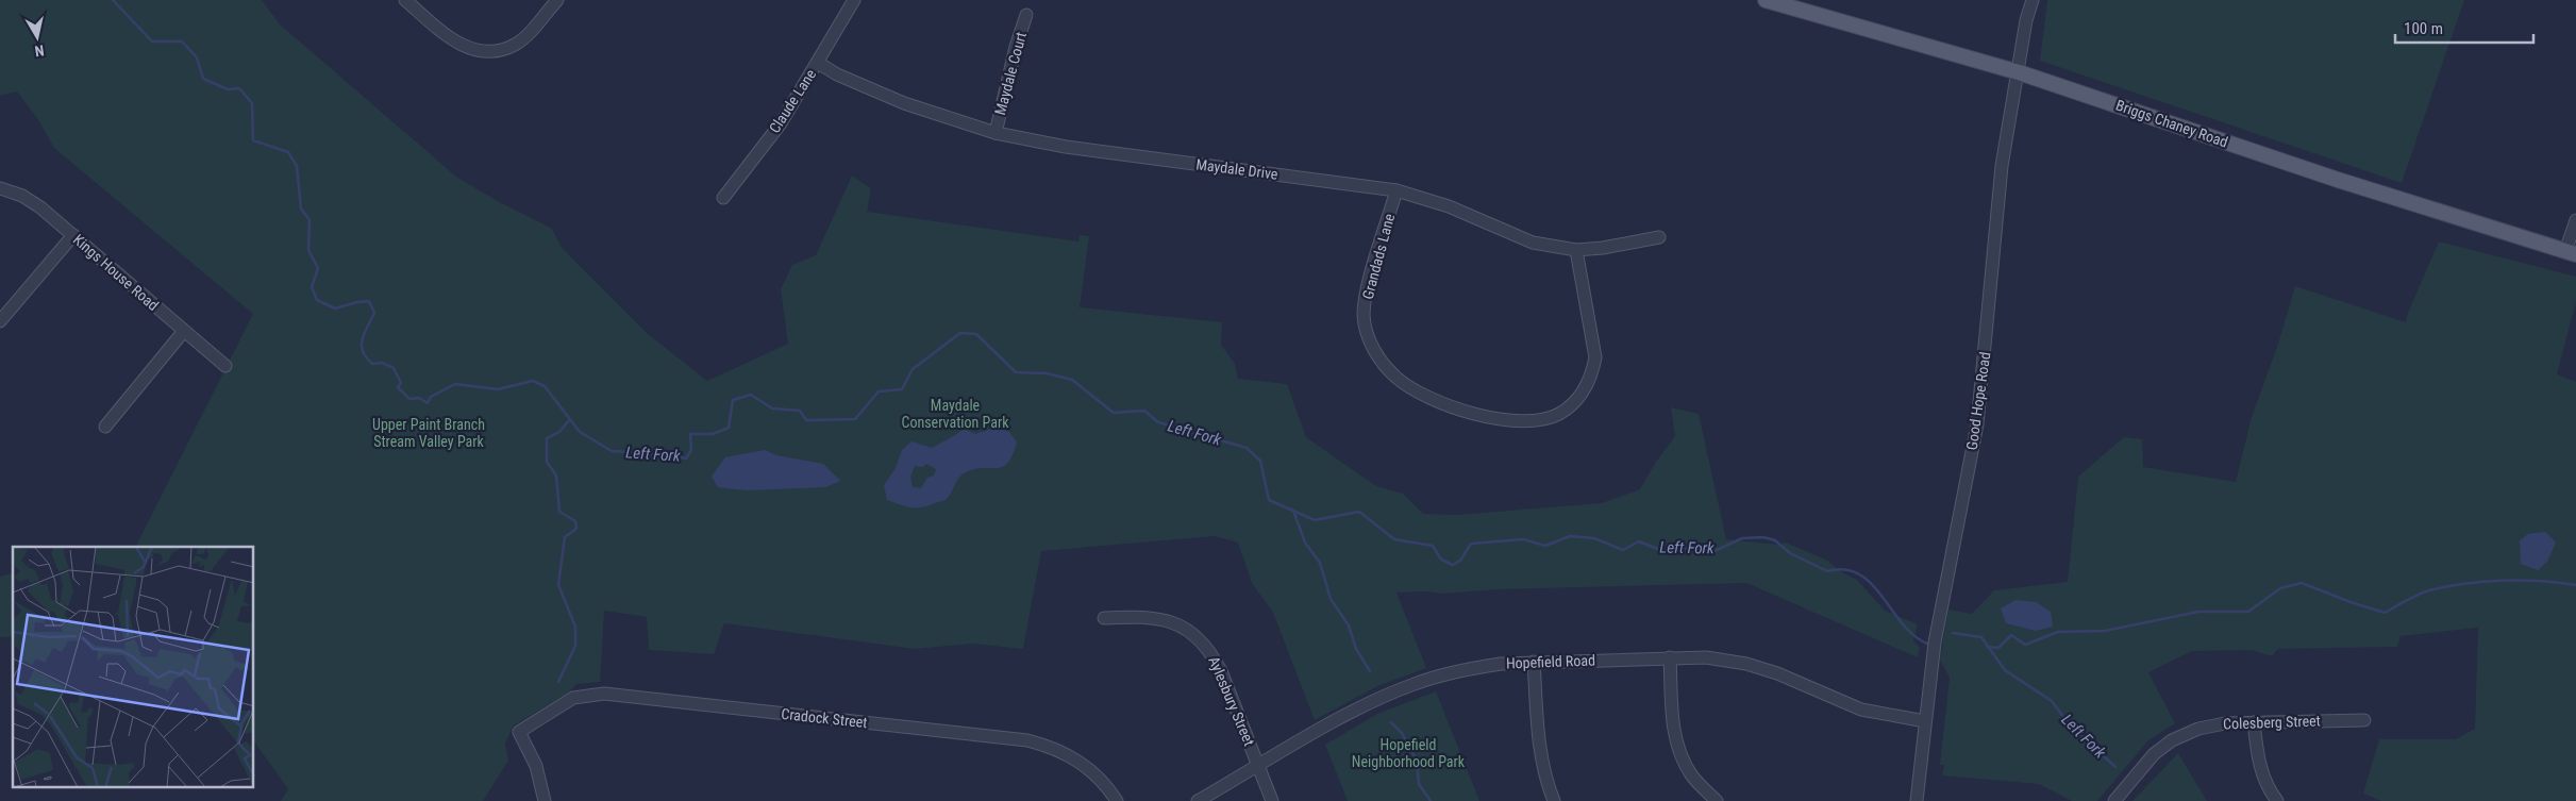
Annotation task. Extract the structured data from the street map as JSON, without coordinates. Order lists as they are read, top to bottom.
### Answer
{
  "streets": {
    "main road": ["Briggs Chaney Road"],
    "street": [
      "Maydale Court",
      "Claude Lane",
      "Maydale Drive",
      "Grandads Lane",
      "Kings House Road",
      "Good Hope Road",
      "Hopefield Road",
      "Aylesbury Street",
      "Cradock Street",
      "Colesberg Street"
    ]
  },
  "crossings": [
    ["Maydale Court", "Maydale Drive"],
    ["Claude Lane", "Maydale Drive"],
    ["Briggs Chaney Road", "Good Hope Road"],
    ["Maydale Drive", "Grandads Lane"],
    ["Good Hope Road", "Hopefield Road"],
    ["Hopefield Road", "Aylesbury Street"]
  ],
  "water": ["Left Fork"],
  "parks": ["Maydale Conservation Park", "Upper Paint Branch Stream Valley Park", "Hopefield Neighborhood Park"],
  "scale_bar": "100 m",
  "north": "bottom"
}
